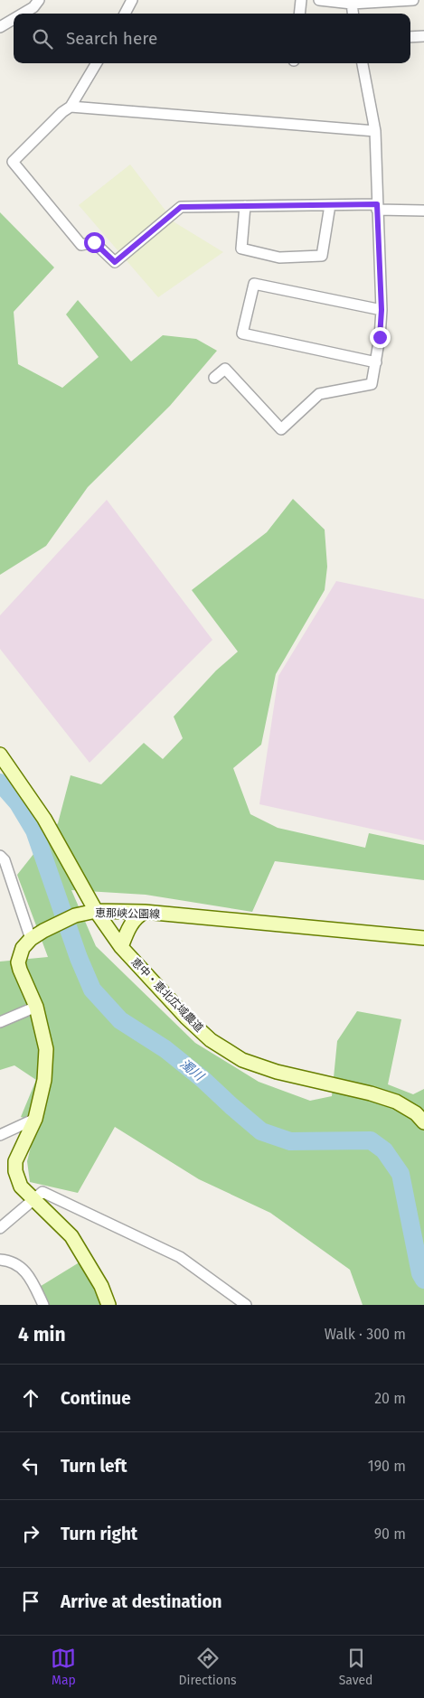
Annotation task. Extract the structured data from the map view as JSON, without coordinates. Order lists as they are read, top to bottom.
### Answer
{
  "streets": {
    "main road": ["恵那峡公園線", "恵中・恵北広域農道"]
  },
  "crossings": [
    ["恵那峡公園線", "恵中・恵北広域農道"]
  ],
  "water": ["濁川"],
  "page": {
    "search": "Search here",
    "heading": ["4 min", "Walk · 300 m"],
    "list": [
      ["Continue", "20 m"],
      ["Turn left", "190 m"],
      ["Turn right", "90 m"],
      "Arrive at destination"
    ],
    "nav": ["Map", "Directions", "Saved"]
  }
}
